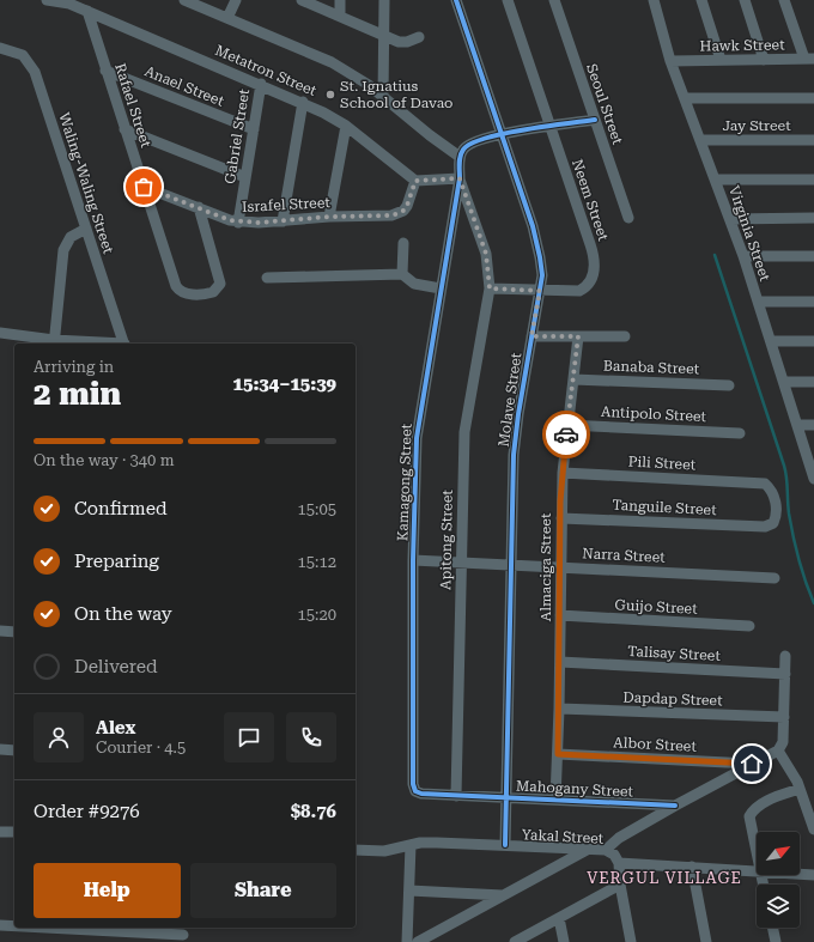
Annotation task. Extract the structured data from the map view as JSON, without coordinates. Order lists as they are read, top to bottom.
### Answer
{
  "streets": {
    "street": [
      "Hawk Street",
      "Metatron Street",
      "Anael Street",
      "Seoul Street",
      "Rafael Street",
      "Jay Street",
      "Gabriel Street",
      "Waling-Waling Street",
      "Neem Street",
      "Israfel Street",
      "Virginia Street",
      "Banaba Street",
      "Molave Street",
      "Antipolo Street",
      "Pili Street",
      "Kamagong Street",
      "Tanguile Street",
      "Apitong Street",
      "Narra Street",
      "Almaciga Street",
      "Guijo Street",
      "Talisay Street",
      "Dapdap Street",
      "Albor Street",
      "Mahogany Street",
      "Yakal Street"
    ]
  },
  "crossings": [
    ["Hawk Street", "Virginia Street"],
    ["Metatron Street", "Rafael Street"],
    ["Metatron Street", "Gabriel Street"],
    ["Metatron Street", "Israfel Street"],
    ["Anael Street", "Rafael Street"],
    ["Anael Street", "Gabriel Street"],
    ["Rafael Street", "Israfel Street"],
    ["Jay Street", "Virginia Street"],
    ["Gabriel Street", "Israfel Street"],
    ["Neem Street", "Molave Street"],
    ["Banaba Street", "Almaciga Street"],
    ["Molave Street", "Narra Street"],
    ["Molave Street", "Mahogany Street"],
    ["Molave Street", "Yakal Street"],
    ["Antipolo Street", "Almaciga Street"],
    ["Pili Street", "Tanguile Street"],
    ["Pili Street", "Almaciga Street"],
    ["Kamagong Street", "Apitong Street"],
    ["Kamagong Street", "Narra Street"],
    ["Kamagong Street", "Mahogany Street"],
    ["Tanguile Street", "Almaciga Street"],
    ["Apitong Street", "Narra Street"],
    ["Apitong Street", "Mahogany Street"],
    ["Narra Street", "Almaciga Street"],
    ["Almaciga Street", "Guijo Street"],
    ["Almaciga Street", "Talisay Street"],
    ["Almaciga Street", "Dapdap Street"],
    ["Almaciga Street", "Albor Street"],
    ["Almaciga Street", "Mahogany Street"]
  ],
  "districts": ["VERGUL VILLAGE"],
  "places": ["St. Ignatius School of Davao"],
  "north": "top right",
  "page": {
    "heading": ["2 min", "Arriving in", "15:34–15:39"],
    "panel": [
      "Alex",
      "Courier · 4.5",
      "Order #9276",
      "$8.76"
    ],
    "bar": "On the way · 340 m",
    "list": [
      ["Confirmed", "15:05"],
      ["Preparing", "15:12"],
      ["On the way", "15:20"],
      "Delivered"
    ],
    "buttons": ["Help", "Share"]
  }
}
